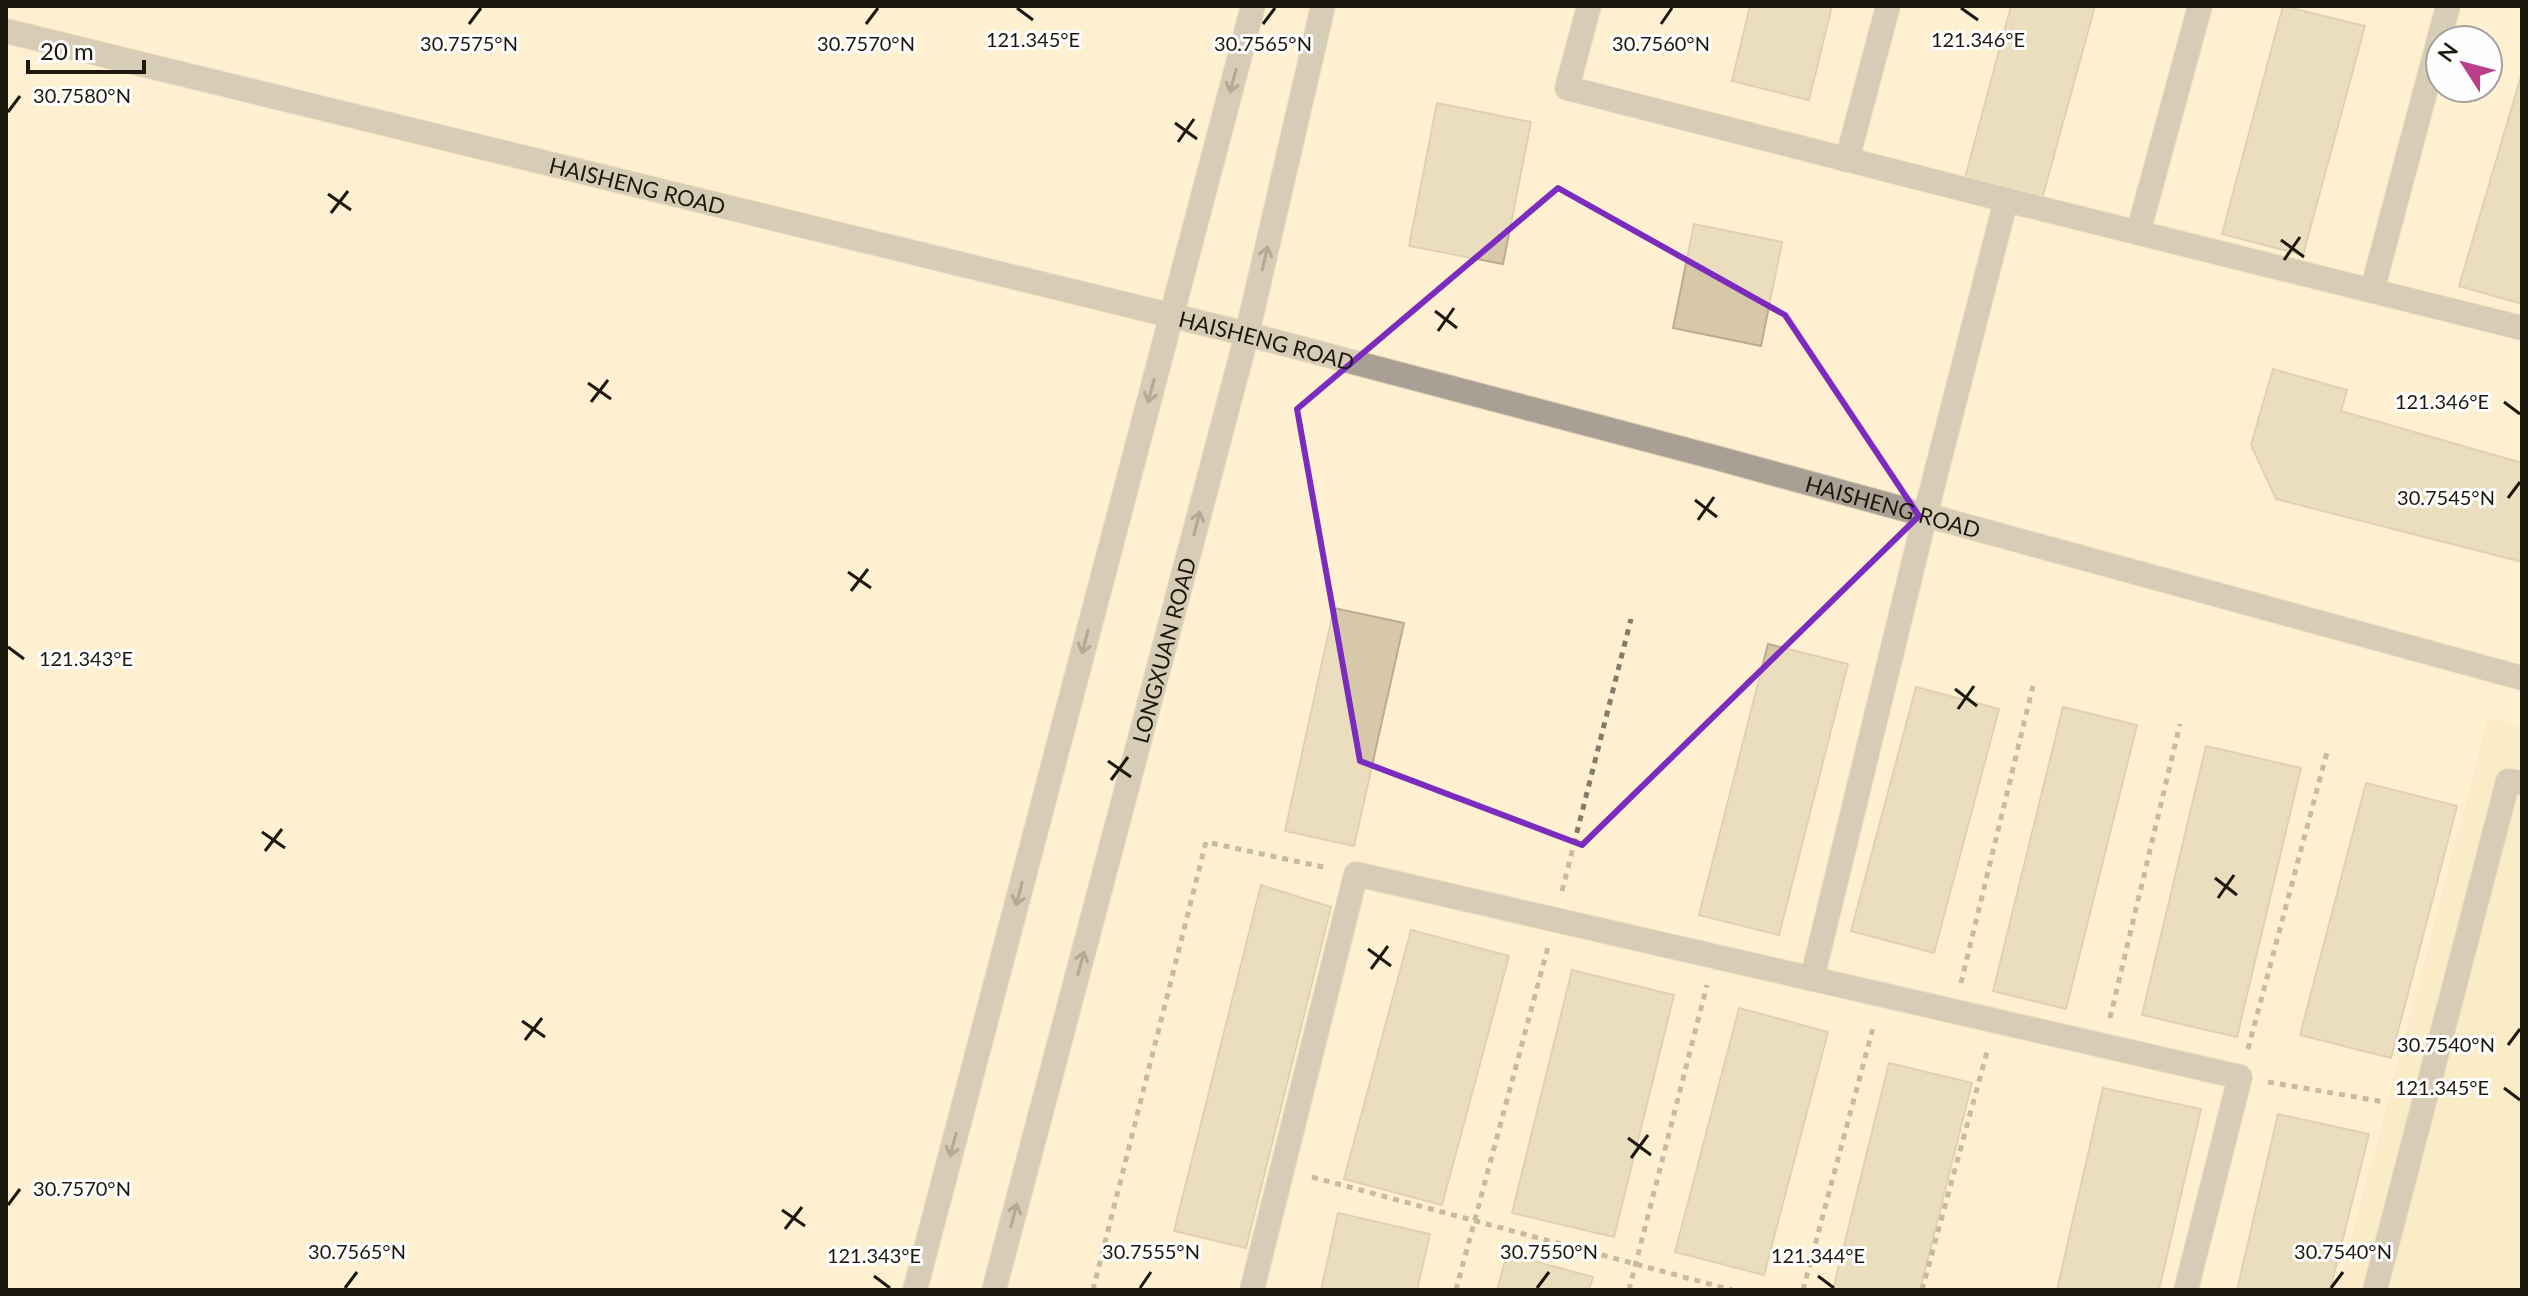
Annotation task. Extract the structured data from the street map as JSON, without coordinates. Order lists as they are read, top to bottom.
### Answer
{
  "streets": {
    "street": ["HAISHENG ROAD", "LONGXUAN ROAD"]
  },
  "crossings": [
    ["HAISHENG ROAD", "LONGXUAN ROAD"]
  ],
  "scale_bar": "20 m",
  "north": "top left",
  "coordinates": [
    "121.345°E",
    "121.346°E",
    "30.7575°N",
    "30.7570°N",
    "30.7565°N",
    "30.7560°N",
    "30.7580°N",
    "30.7545°N",
    "121.343°E",
    "30.7540°N",
    "30.7555°N",
    "30.7550°N",
    "121.344°E"
  ]
}
